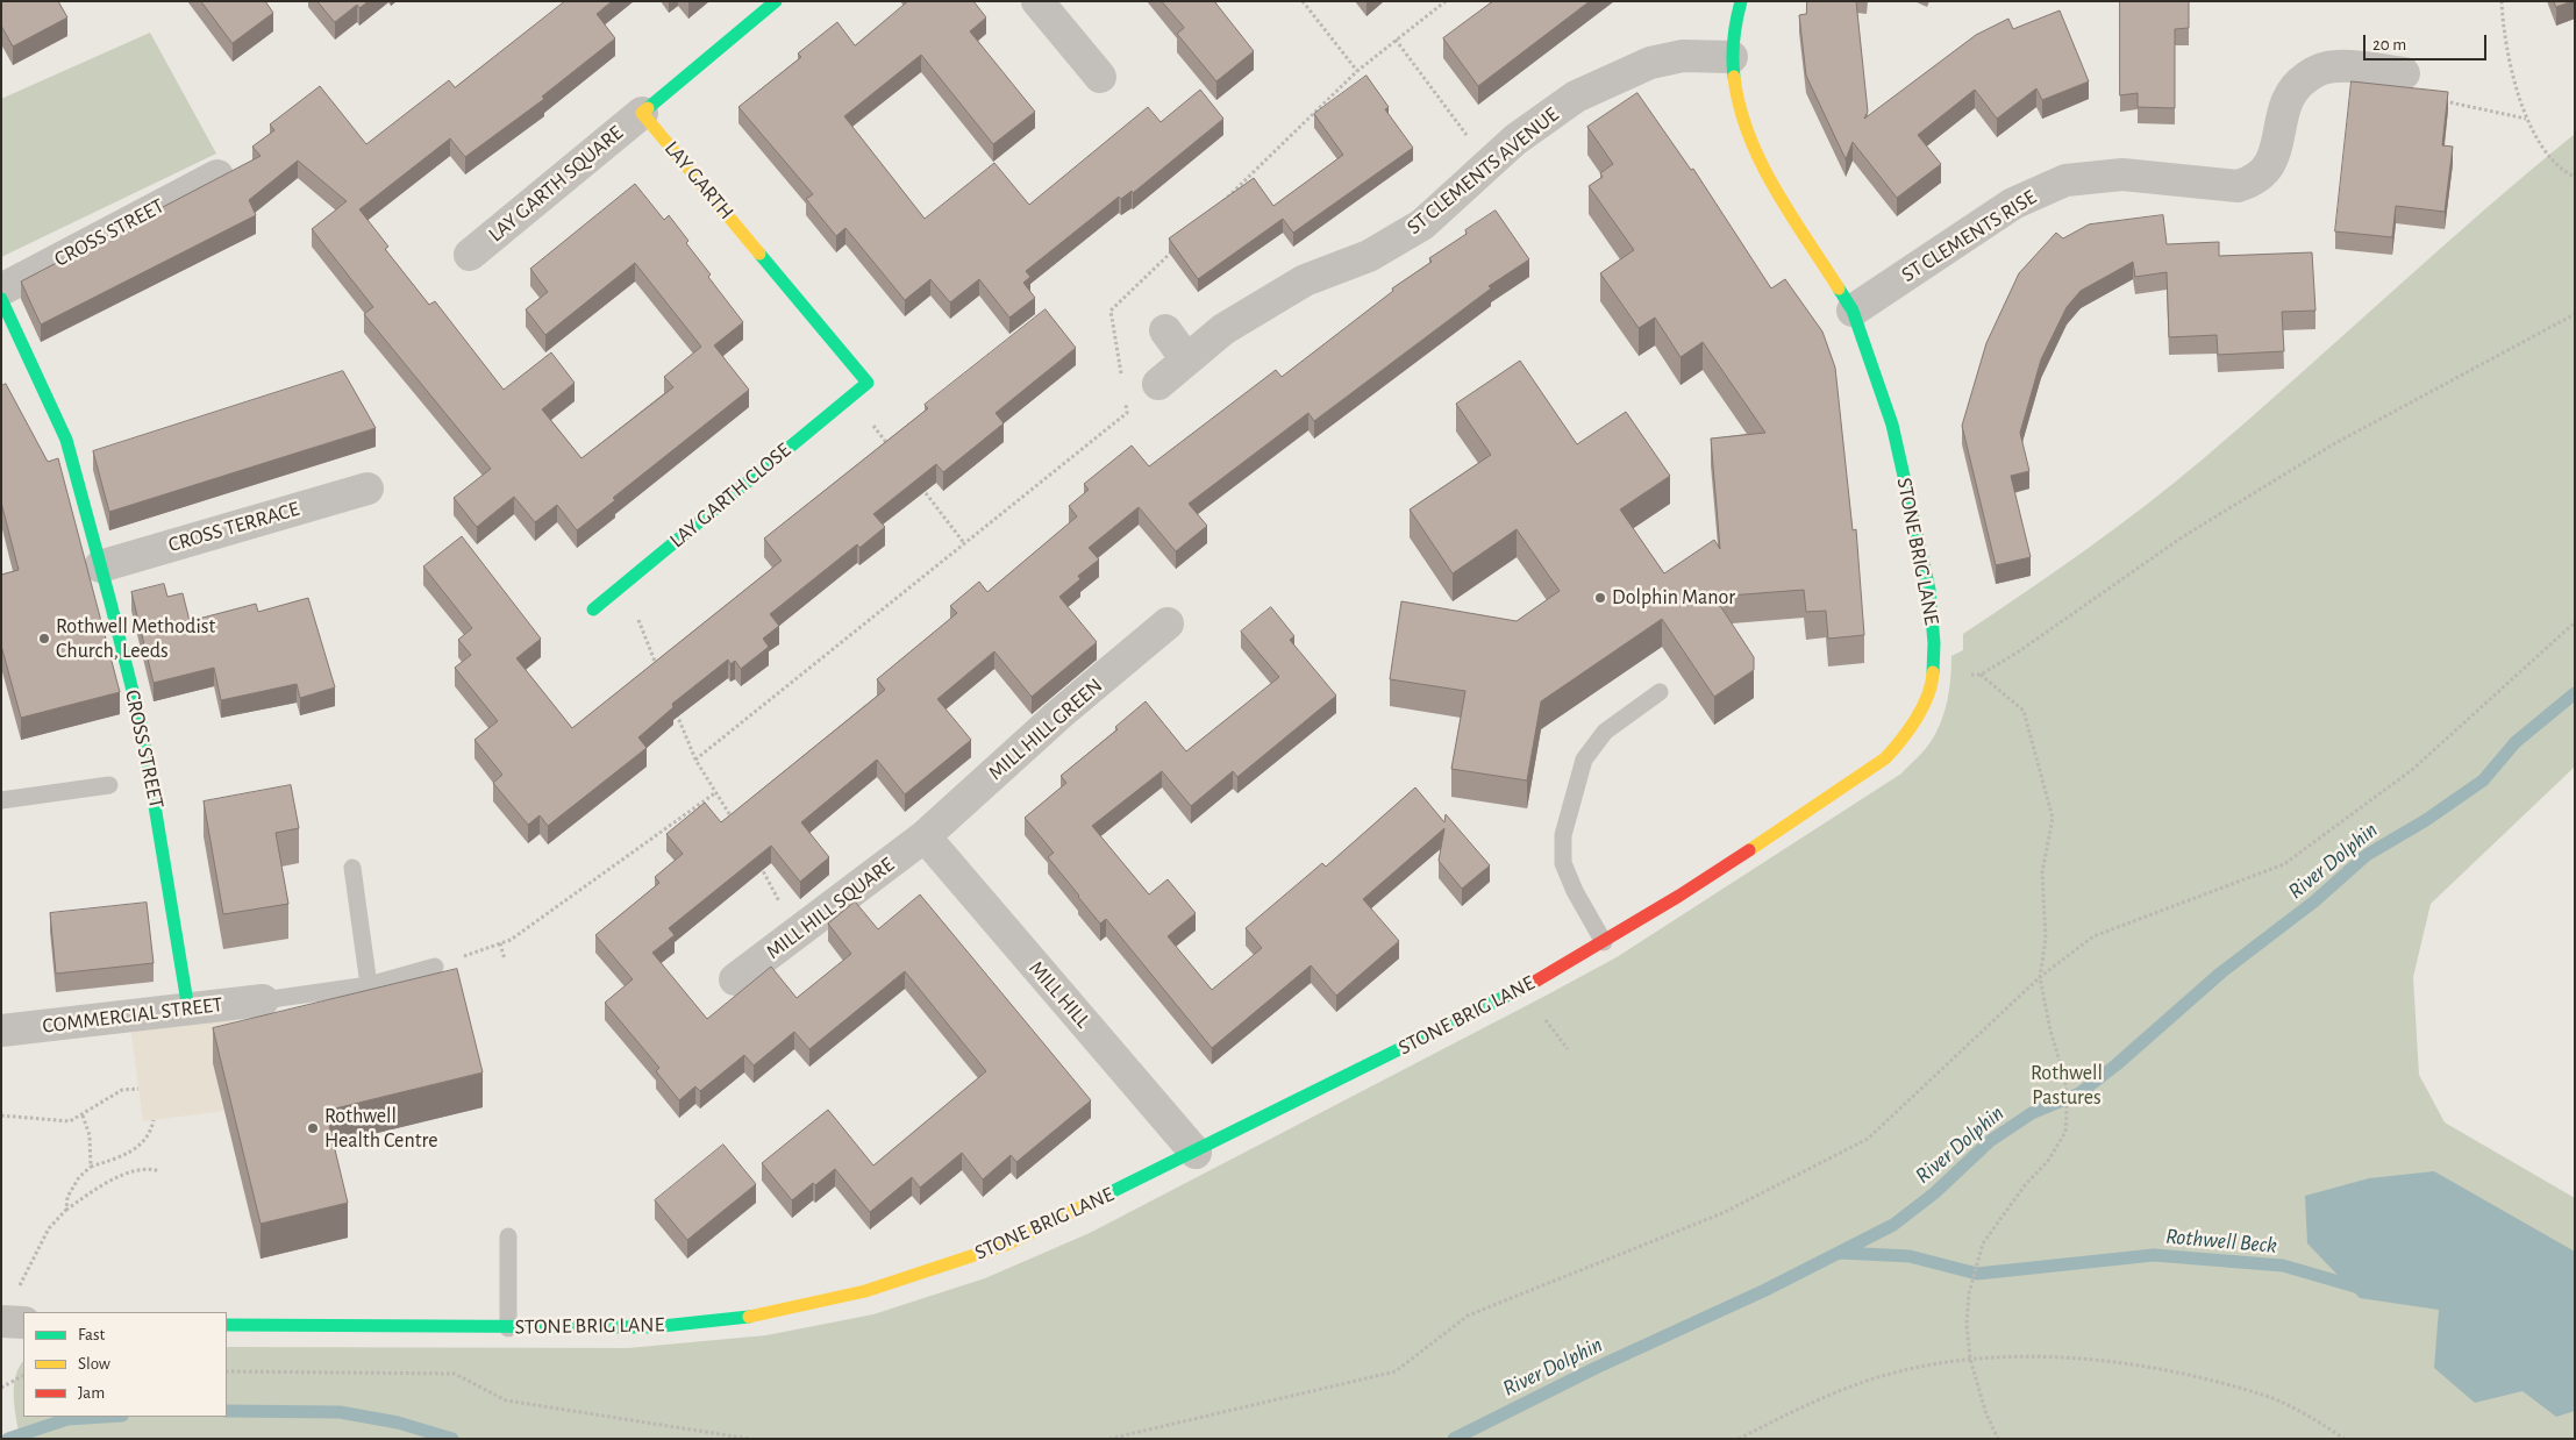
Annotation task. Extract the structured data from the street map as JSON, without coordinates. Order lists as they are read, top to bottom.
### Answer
{
  "streets": {
    "street": [
      "ST CLEMENTS AVENUE",
      "LAY GARTH",
      "LAY GARTH SQUARE",
      "CROSS STREET",
      "ST CLEMENTS RISE",
      "LAY GARTH CLOSE",
      "CROSS TERRACE",
      "STONE BRIG LANE",
      "MILL HILL GREEN",
      "MILL HILL SQUARE",
      "MILL HILL",
      "COMMERCIAL STREET"
    ]
  },
  "crossings": [
    ["ST CLEMENTS AVENUE", "STONE BRIG LANE"],
    ["LAY GARTH", "LAY GARTH SQUARE"],
    ["LAY GARTH", "LAY GARTH CLOSE"],
    ["CROSS STREET", "CROSS TERRACE"],
    ["CROSS STREET", "COMMERCIAL STREET"],
    ["ST CLEMENTS RISE", "STONE BRIG LANE"],
    ["STONE BRIG LANE", "MILL HILL"],
    ["MILL HILL GREEN", "MILL HILL SQUARE"],
    ["MILL HILL GREEN", "MILL HILL"],
    ["MILL HILL SQUARE", "MILL HILL"]
  ],
  "water": ["River Dolphin", "Rothwell Beck"],
  "parks": ["Rothwell Pastures"],
  "places": ["Dolphin Manor", "Rothwell Methodist Church, Leeds", "Rothwell Health Centre"],
  "legend": ["Fast", "Slow", "Jam"],
  "scale_bar": "20 m"
}
